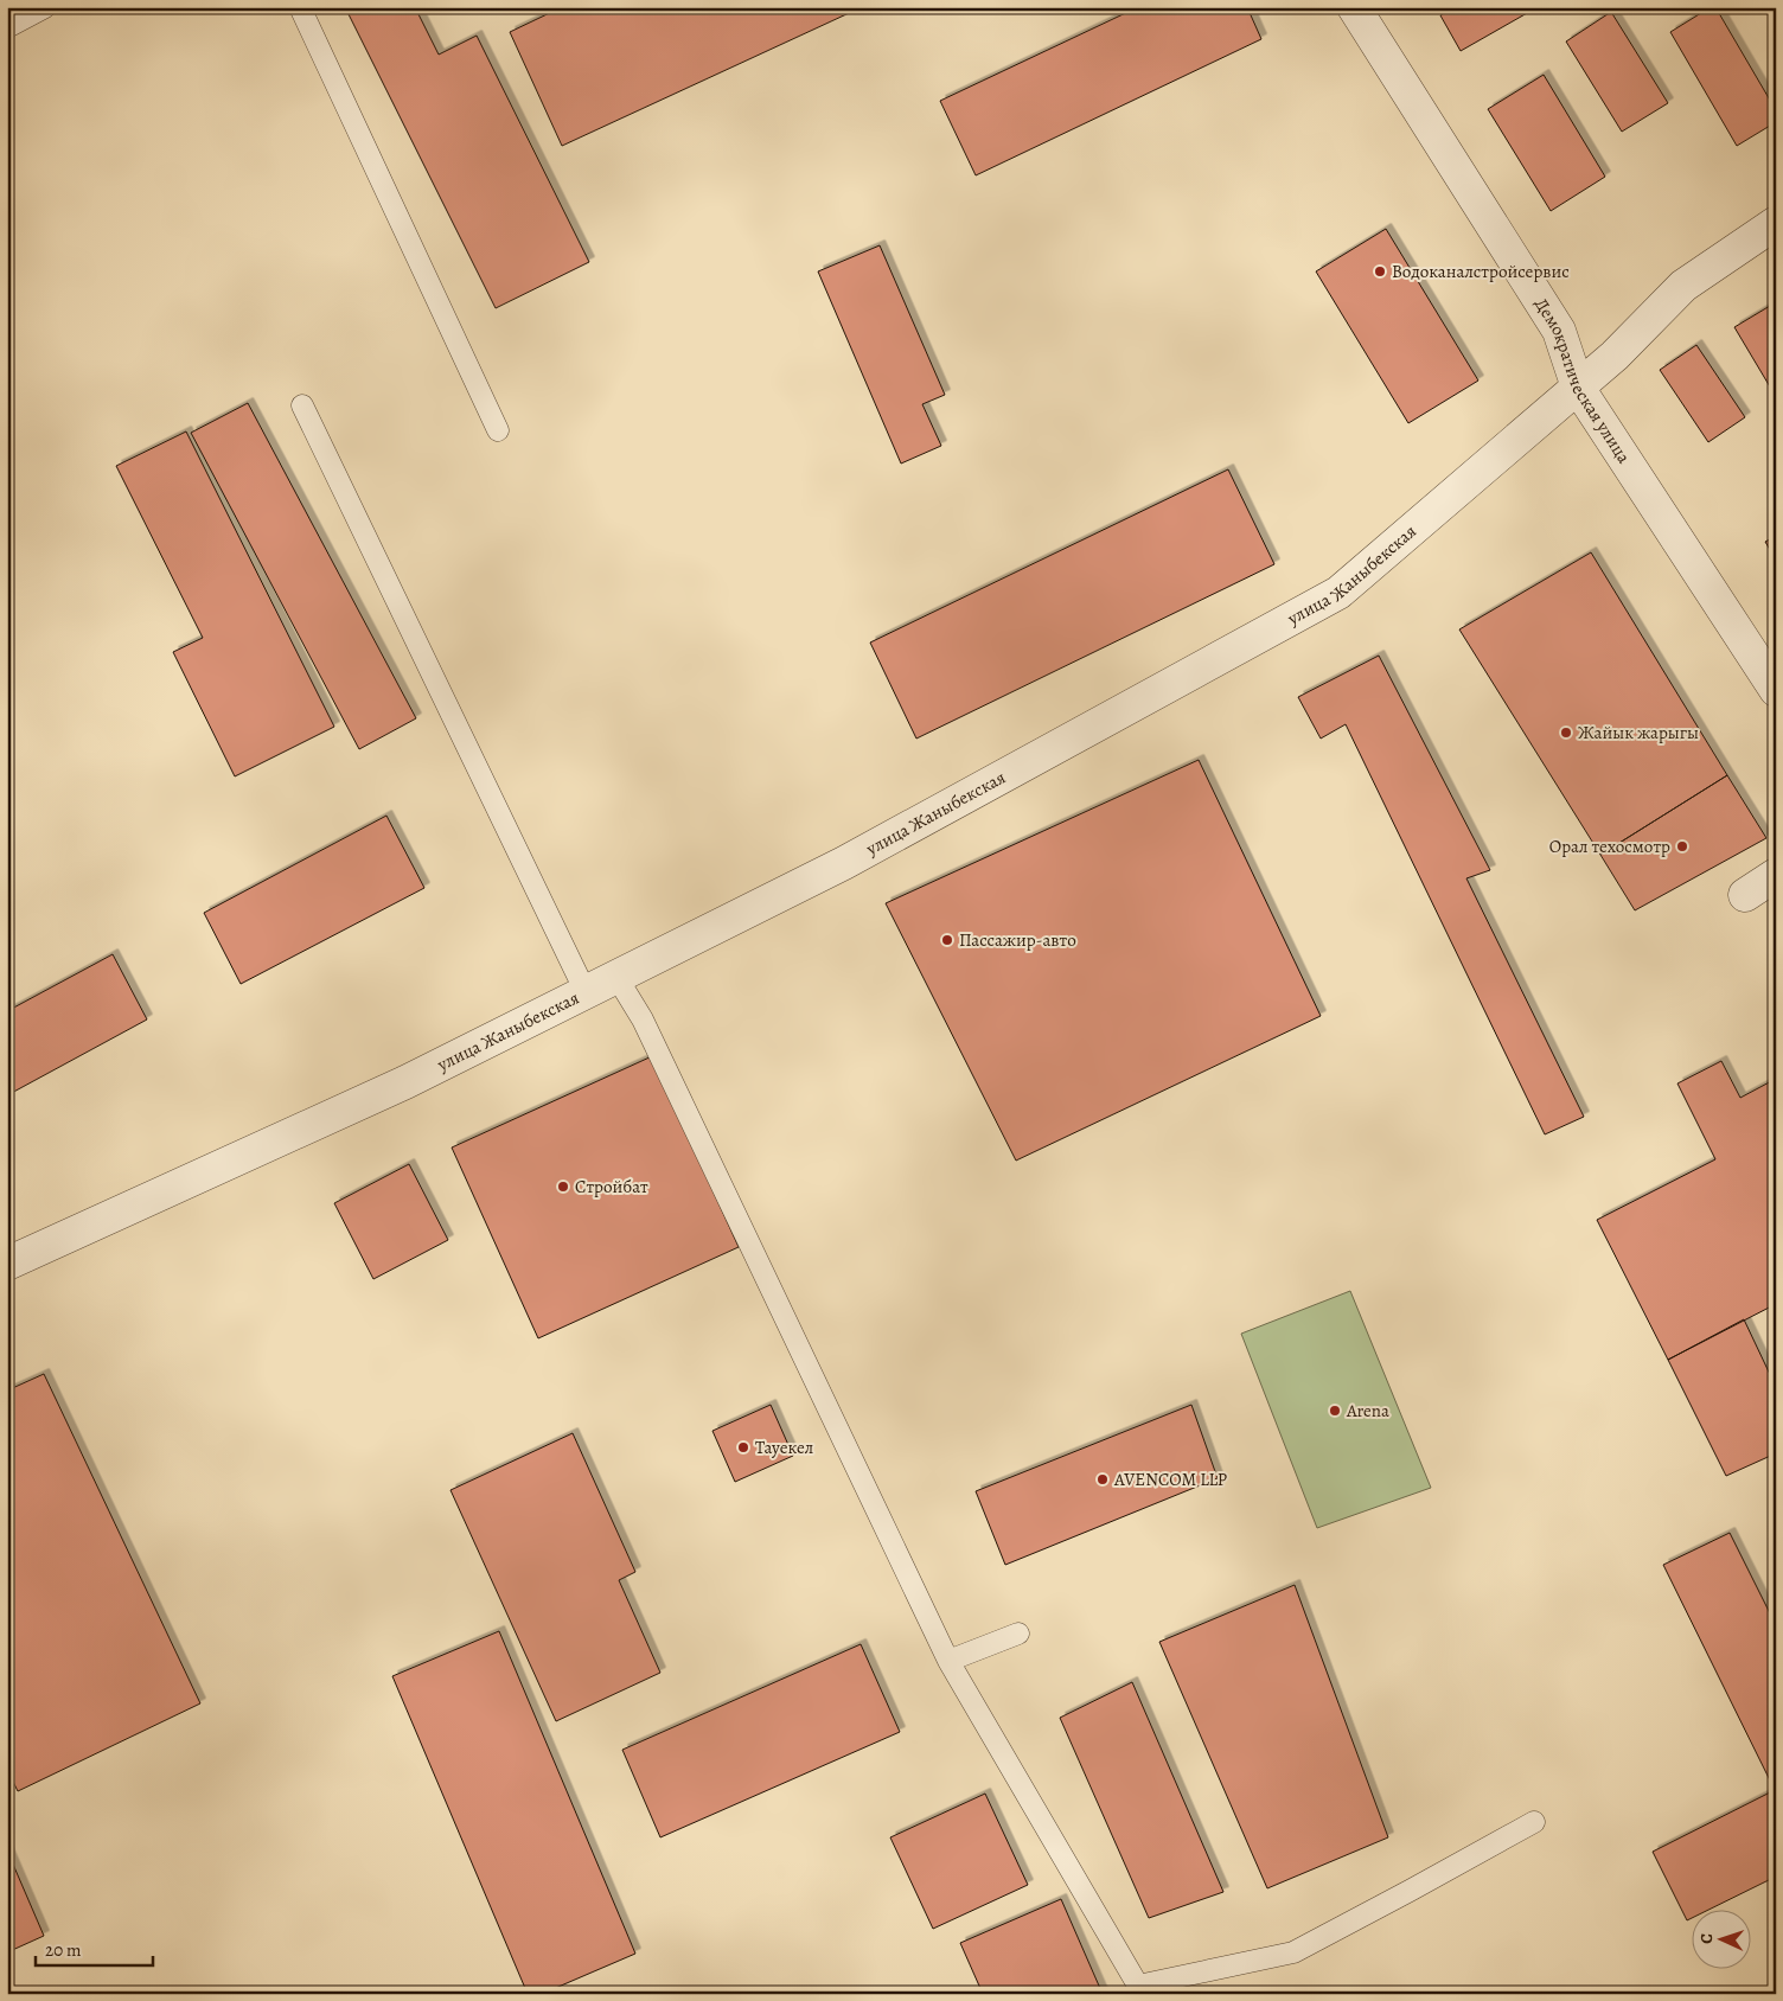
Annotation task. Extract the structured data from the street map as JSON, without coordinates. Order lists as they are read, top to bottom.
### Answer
{
  "streets": {
    "street": ["Демократическая улица", "улица Жаныбекская"]
  },
  "crossings": [
    ["Демократическая улица", "улица Жаныбекская"]
  ],
  "places": [
    "Водоканалстройсервис",
    "Жайык жарыгы",
    "Орал техосмотр",
    "Пассажир-авто",
    "Стройбат",
    "Arena",
    "Тауекел",
    "AVENCOM LLP"
  ],
  "scale_bar": "20 m",
  "north": "left"
}
